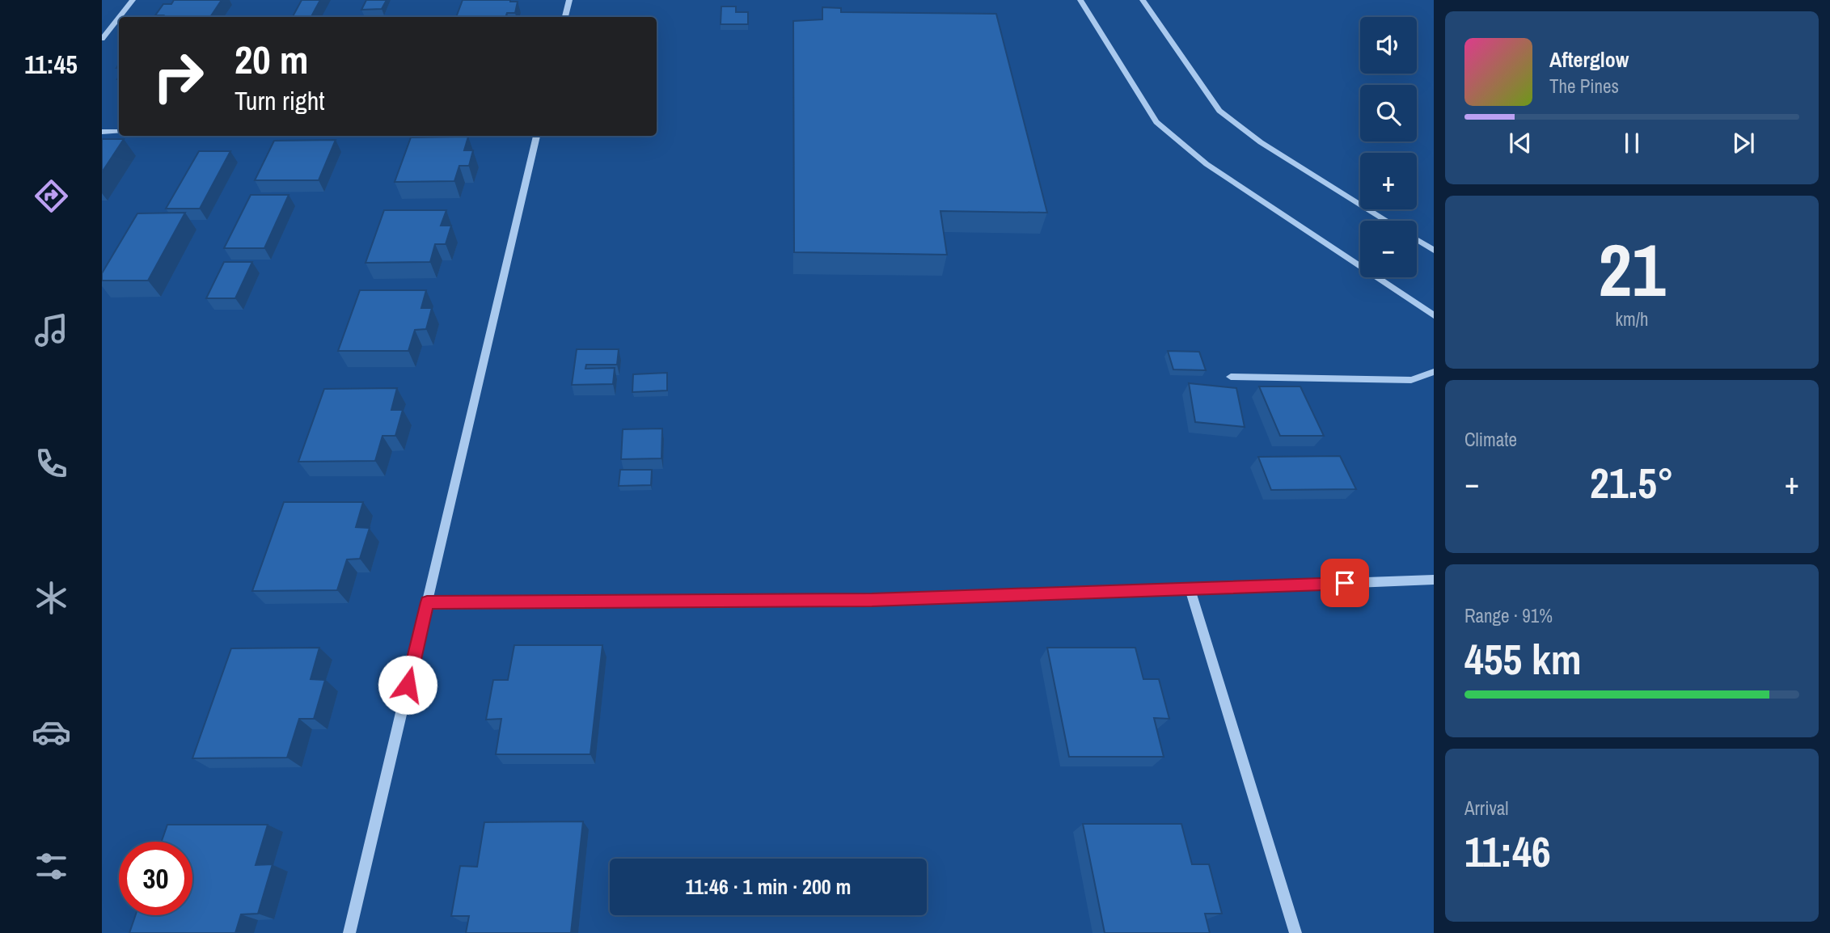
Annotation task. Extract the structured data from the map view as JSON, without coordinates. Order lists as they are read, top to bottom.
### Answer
{
  "page": {
    "tabs": "11:45",
    "map_buttons": ["+", "−"],
    "turn": ["20 m", "Turn right"],
    "song": ["Afterglow", "The Pines"],
    "tile": [
      ["21", "km/h"],
      "Climate",
      ["Range · 91%", "455 km"],
      ["Arrival", "11:46"]
    ],
    "heat": ["−", "21.5°", "+"],
    "limit": "30",
    "trip": "11:46 · 1 min · 200 m"
  }
}
